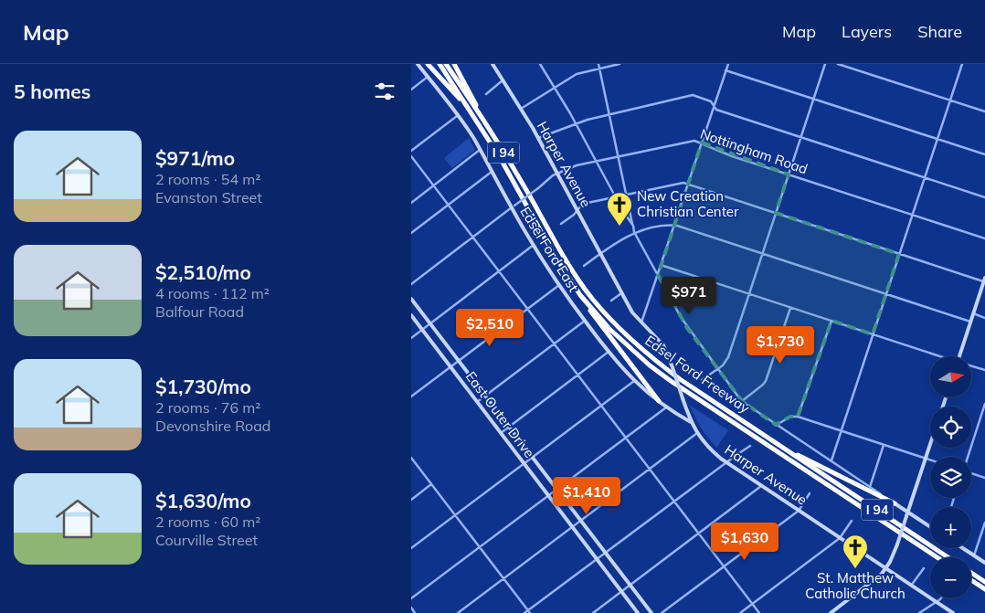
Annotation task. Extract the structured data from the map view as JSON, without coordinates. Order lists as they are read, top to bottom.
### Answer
{
  "streets": {
    "highway": ["I 94", "Edsel Ford Freeway"],
    "street": [
      "Nottingham Road",
      "Harper Avenue",
      "Edsel Ford East",
      "East Outer Drive"
    ]
  },
  "crossings": [
    ["Nottingham Road", "Harper Avenue"],
    ["Nottingham Road", "Edsel Ford East"],
    ["Harper Avenue", "Edsel Ford East"]
  ],
  "places": {
    "church": ["New Creation Christian Center", "St. Matthew Catholic Church"]
  },
  "north": "right",
  "page": {
    "header": "Map",
    "nav": ["Map", "Layers", "Share"],
    "heading": "5 homes",
    "list": [
      {
        "name": "$971/mo",
        "note": "2 rooms · 54 m² · Evanston Street"
      },
      {
        "name": "$2,510/mo",
        "note": "4 rooms · 112 m² · Balfour Road"
      },
      {
        "name": "$1,730/mo",
        "note": "2 rooms · 76 m² · Devonshire Road"
      },
      {
        "name": "$1,630/mo",
        "note": "2 rooms · 60 m² · Courville Street"
      }
    ],
    "price": [
      "$971",
      "$2,510",
      "$1,730",
      "$1,410",
      "$1,630"
    ],
    "map_buttons": ["+", "−"]
  }
}
